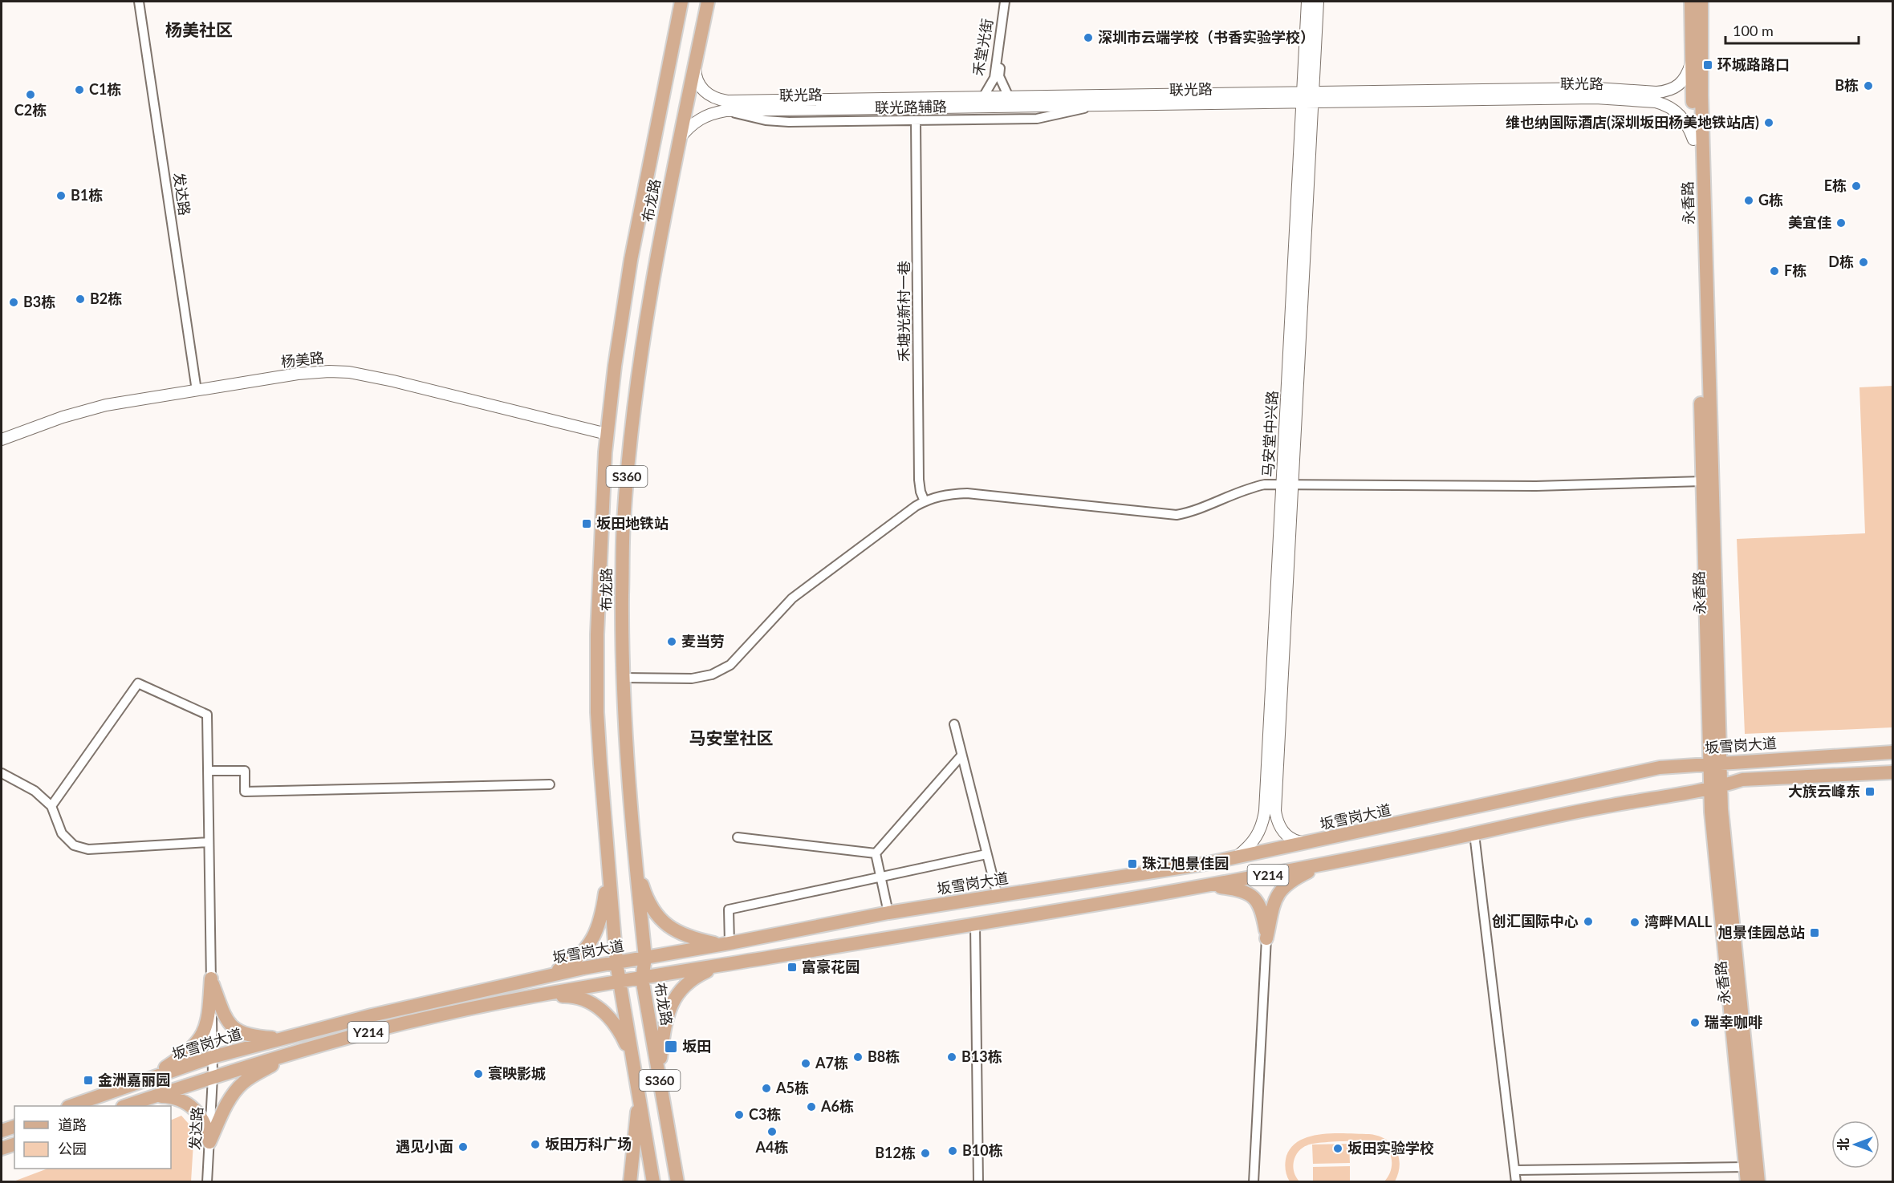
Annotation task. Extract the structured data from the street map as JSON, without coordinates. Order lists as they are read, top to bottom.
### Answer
{
  "streets": {
    "main road": [
      "布龙路",
      "永香路",
      "S360",
      "坂雪岗大道",
      "Y214"
    ],
    "street": [
      "禾堂光街",
      "联光路",
      "联光路辅路",
      "发达路",
      "禾塘光新村一巷",
      "杨美路",
      "马安堂中兴路"
    ]
  },
  "crossings": [
    ["禾堂光街", "联光路"],
    ["联光路", "联光路辅路"],
    ["联光路", "布龙路"],
    ["联光路", "永香路"],
    ["联光路", "马安堂中兴路"],
    ["联光路辅路", "禾塘光新村一巷"],
    ["发达路", "杨美路"],
    ["发达路", "坂雪岗大道"],
    ["发达路", "Y214"],
    ["布龙路", "杨美路"],
    ["布龙路", "坂雪岗大道"],
    ["布龙路", "Y214"],
    ["永香路", "坂雪岗大道"],
    ["永香路", "Y214"],
    ["马安堂中兴路", "坂雪岗大道"]
  ],
  "districts": ["杨美社区", "马安堂社区"],
  "places": {
    "other": [
      "深圳市云端学校（书香实验学校）",
      "B栋",
      "C1栋",
      "C2栋",
      "维也纳国际酒店(深圳坂田杨美地铁站店)",
      "E栋",
      "B1栋",
      "G栋",
      "美宜佳",
      "D栋",
      "F栋",
      "B2栋",
      "B3栋",
      "麦当劳",
      "创汇国际中心",
      "湾畔MALL",
      "瑞幸咖啡",
      "B8栋",
      "B13栋",
      "A7栋",
      "寰映影城",
      "A5栋",
      "A6栋",
      "C3栋",
      "A4栋",
      "坂田万科广场",
      "遇见小面",
      "坂田实验学校",
      "B10栋",
      "B12栋"
    ],
    "transit": [
      "环城路路口",
      "坂田地铁站",
      "大族云峰东",
      "珠江旭景佳园",
      "旭景佳园总站",
      "富豪花园",
      "坂田",
      "金洲嘉丽园"
    ]
  },
  "legend": ["道路", "公园"],
  "scale_bar": "100 m",
  "north": "left"
}
